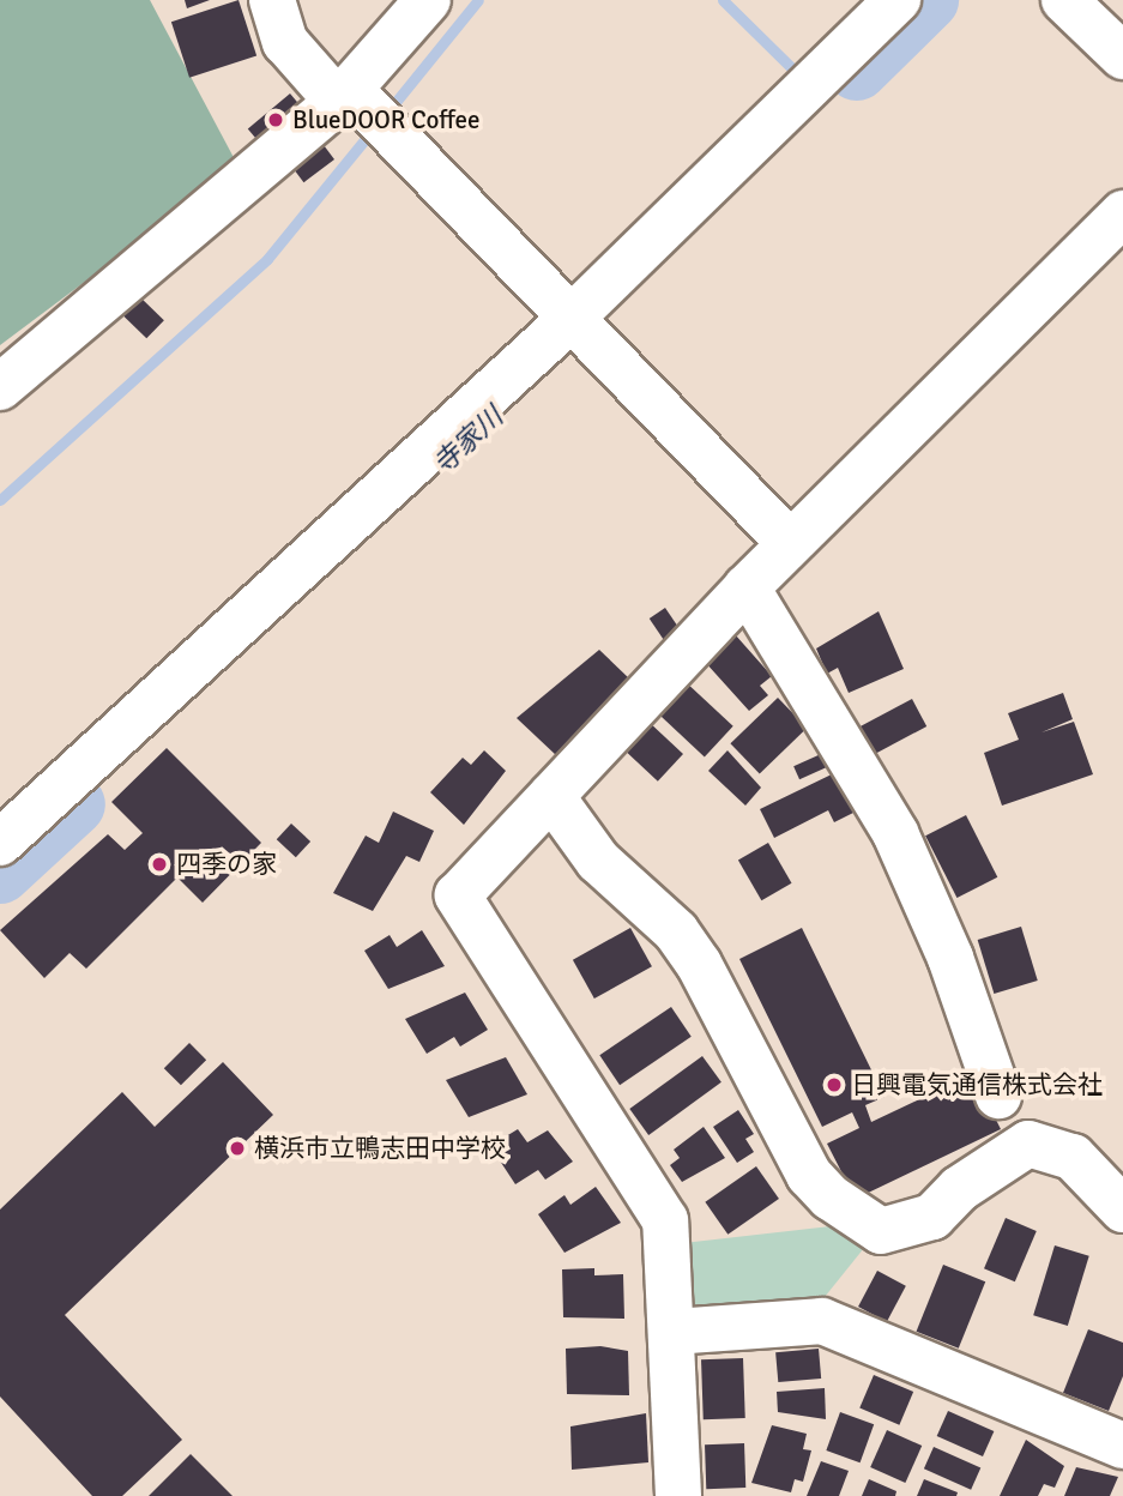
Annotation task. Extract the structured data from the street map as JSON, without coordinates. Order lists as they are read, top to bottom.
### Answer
{
  "water": ["寺家川"],
  "places": [
    "BlueDOOR Coffee",
    "四季の家",
    "日興電気通信株式会社",
    "横浜市立鴨志田中学校"
  ]
}
